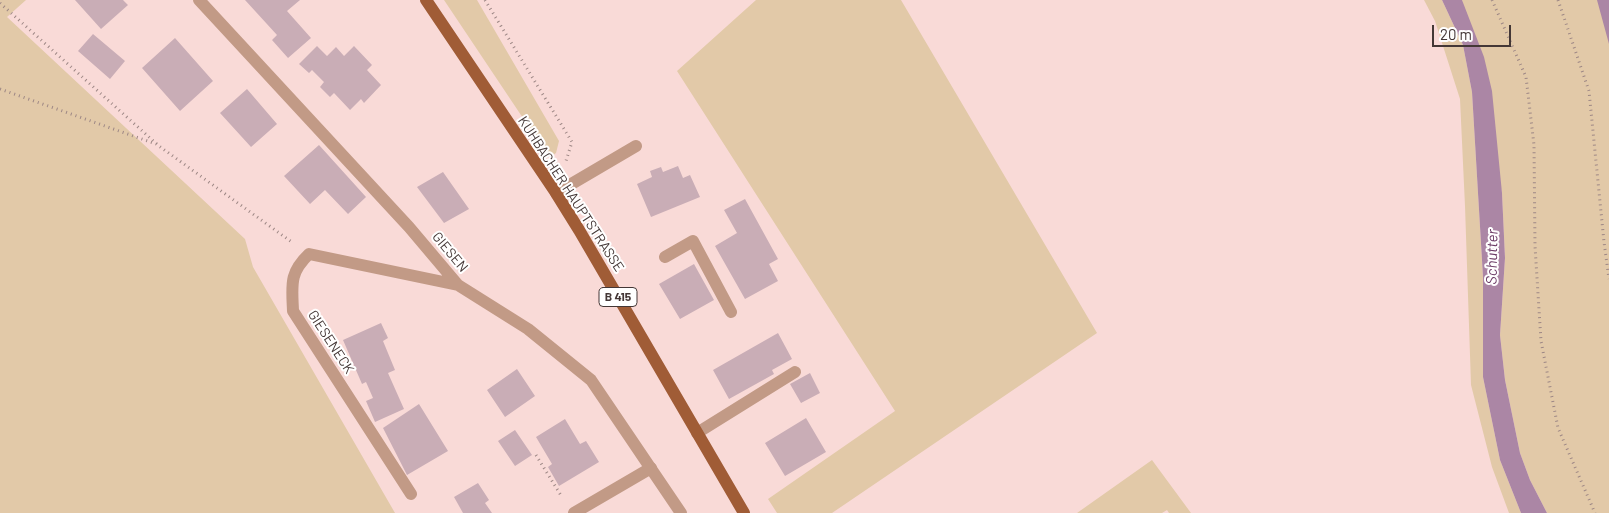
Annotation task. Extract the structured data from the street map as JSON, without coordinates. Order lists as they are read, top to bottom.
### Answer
{
  "streets": {
    "main road": ["KUHBACHER HAUPTSTRASSE", "B 415"],
    "street": ["GIESEN", "GIESENECK"]
  },
  "water": ["Schutter"],
  "scale_bar": "20 m"
}
